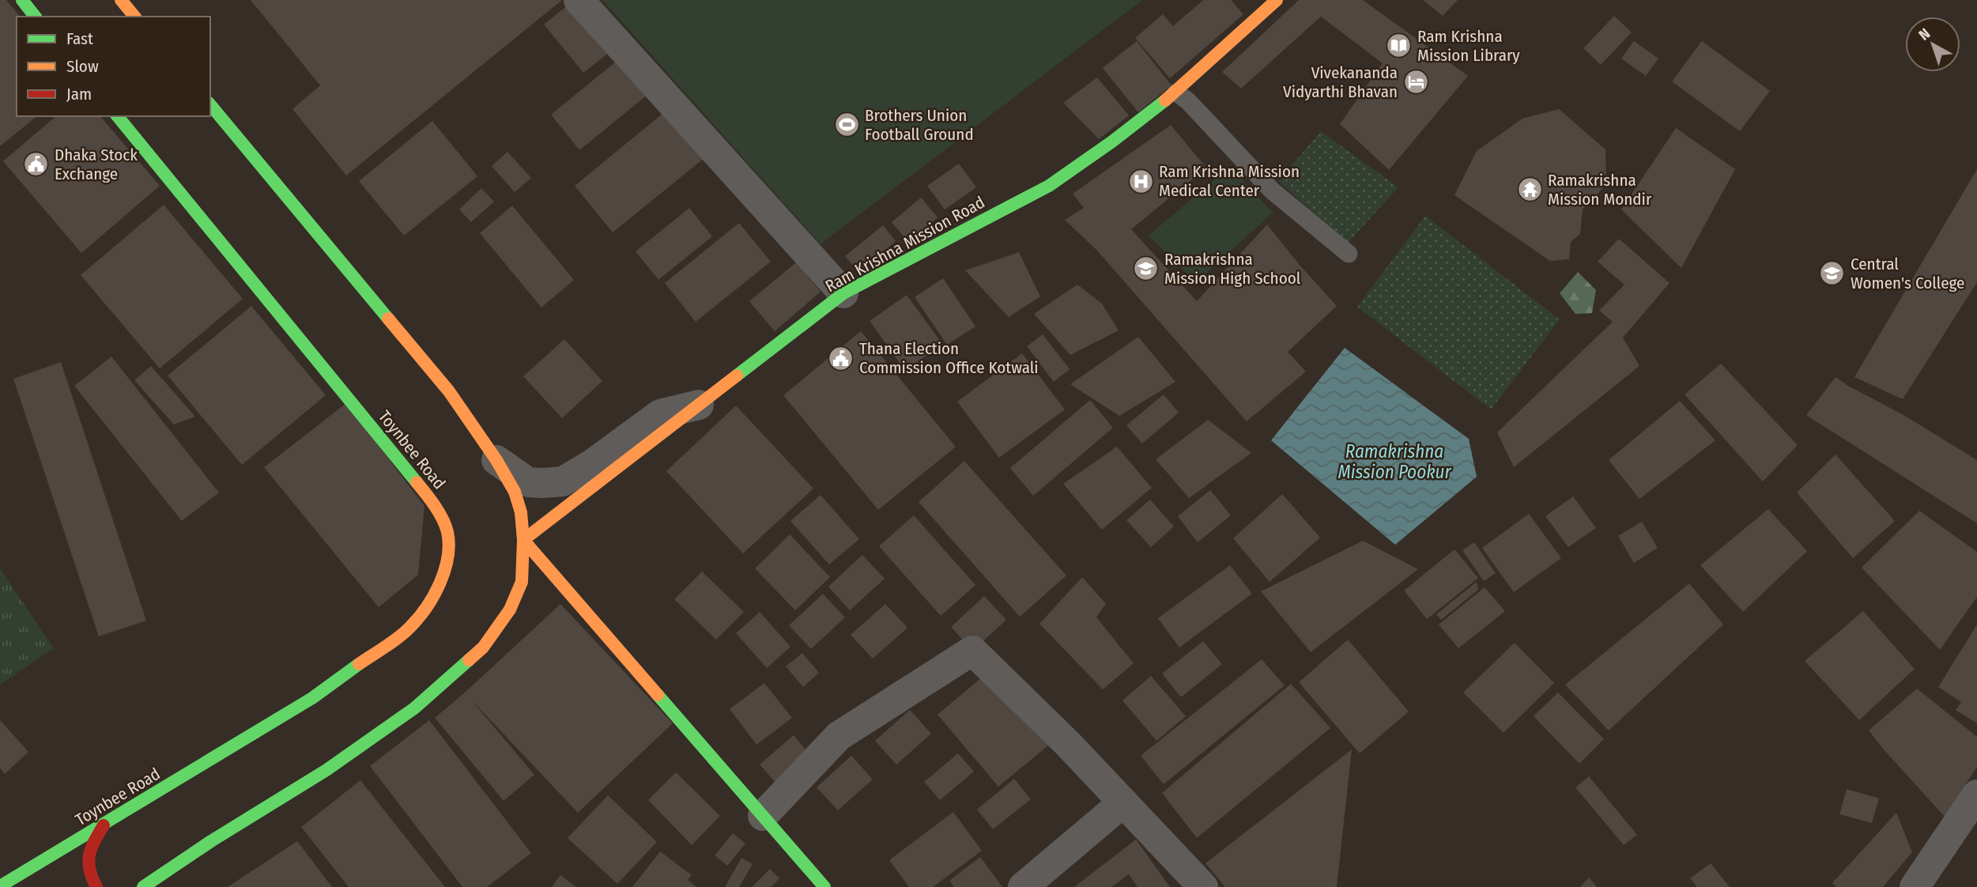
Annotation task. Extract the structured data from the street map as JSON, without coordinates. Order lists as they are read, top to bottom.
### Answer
{
  "streets": {
    "main road": ["Ram Krishna Mission Road", "Toynbee Road"]
  },
  "water": ["Ramakrishna Mission Pookur"],
  "places": {
    "library": ["Ram Krishna Mission Library"],
    "hotel": ["Vivekananda Vidyarthi Bhavan"],
    "sports": ["Brothers Union Football Ground"],
    "public building": ["Dhaka Stock Exchange", "Thana Election Commission Office Kotwali"],
    "hospital": ["Ram Krishna Mission Medical Center"],
    "temple": ["Ramakrishna Mission Mondir"],
    "school or university": ["Ramakrishna Mission High School", "Central Women's College"]
  },
  "legend": ["Fast", "Slow", "Jam"],
  "north": "top left"
}
